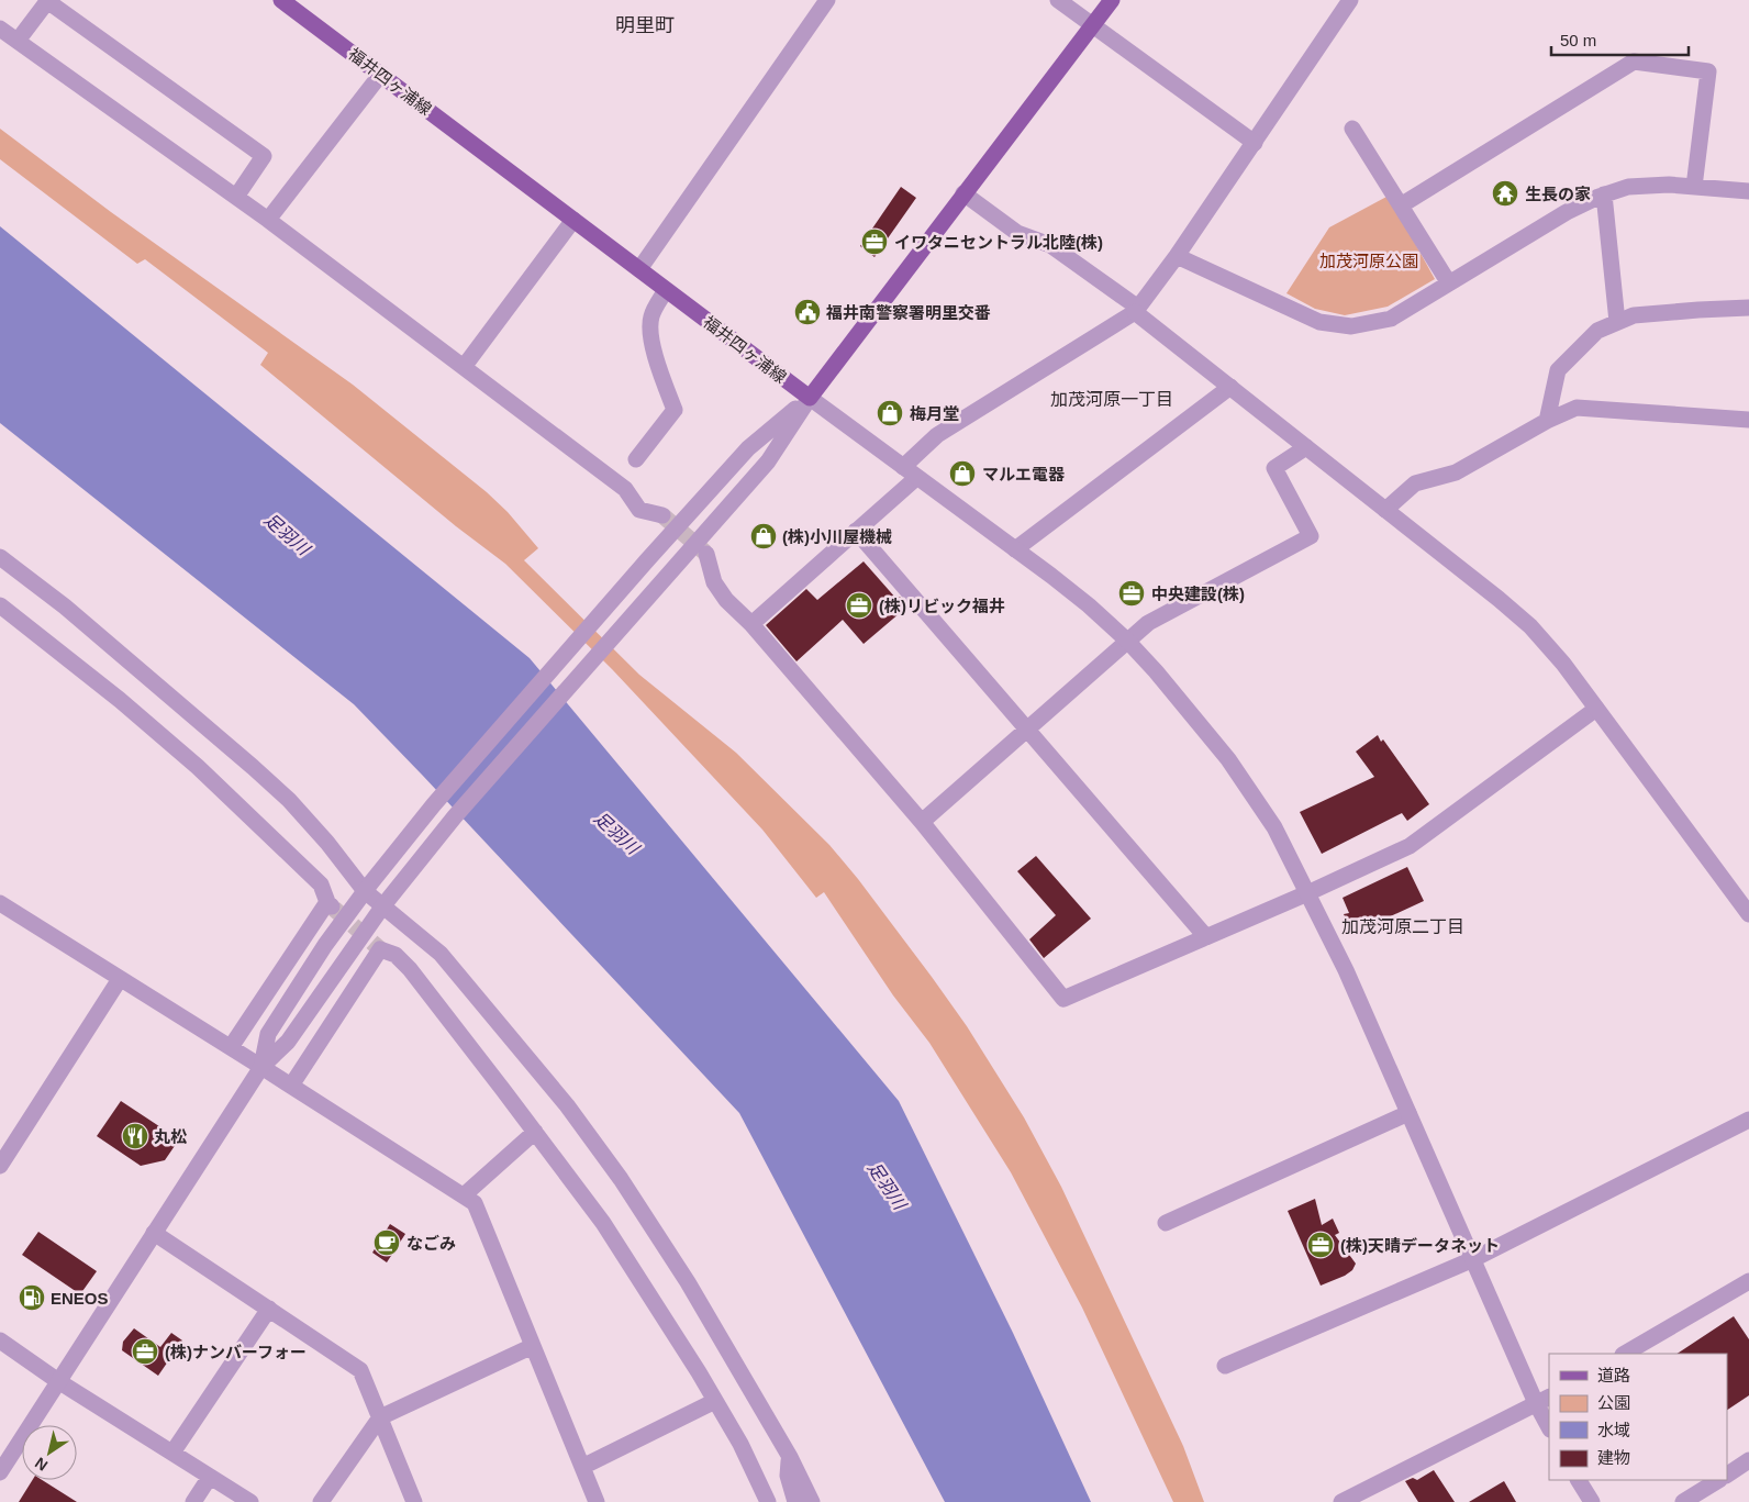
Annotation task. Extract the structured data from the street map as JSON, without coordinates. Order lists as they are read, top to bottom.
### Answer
{
  "streets": {
    "main road": ["福井四ヶ浦線"]
  },
  "districts": ["明里町", "加茂河原一丁目", "加茂河原二丁目"],
  "water": ["足羽川"],
  "parks": ["加茂河原公園"],
  "places": {
    "temple": ["生長の家"],
    "office": [
      "イワタニセントラル北陸(株)",
      "中央建設(株)",
      "(株)リビック福井",
      "(株)天晴データネット",
      "(株)ナンバーフォー"
    ],
    "public building": ["福井南警察署明里交番"],
    "shop": ["梅月堂", "マルエ電器", "(株)小川屋機械"],
    "restaurant": ["丸松"],
    "cafe": ["なごみ"],
    "fuel station": ["ENEOS"]
  },
  "legend": [
    "道路",
    "公園",
    "水域",
    "建物"
  ],
  "scale_bar": "50 m",
  "north": "bottom left"
}
